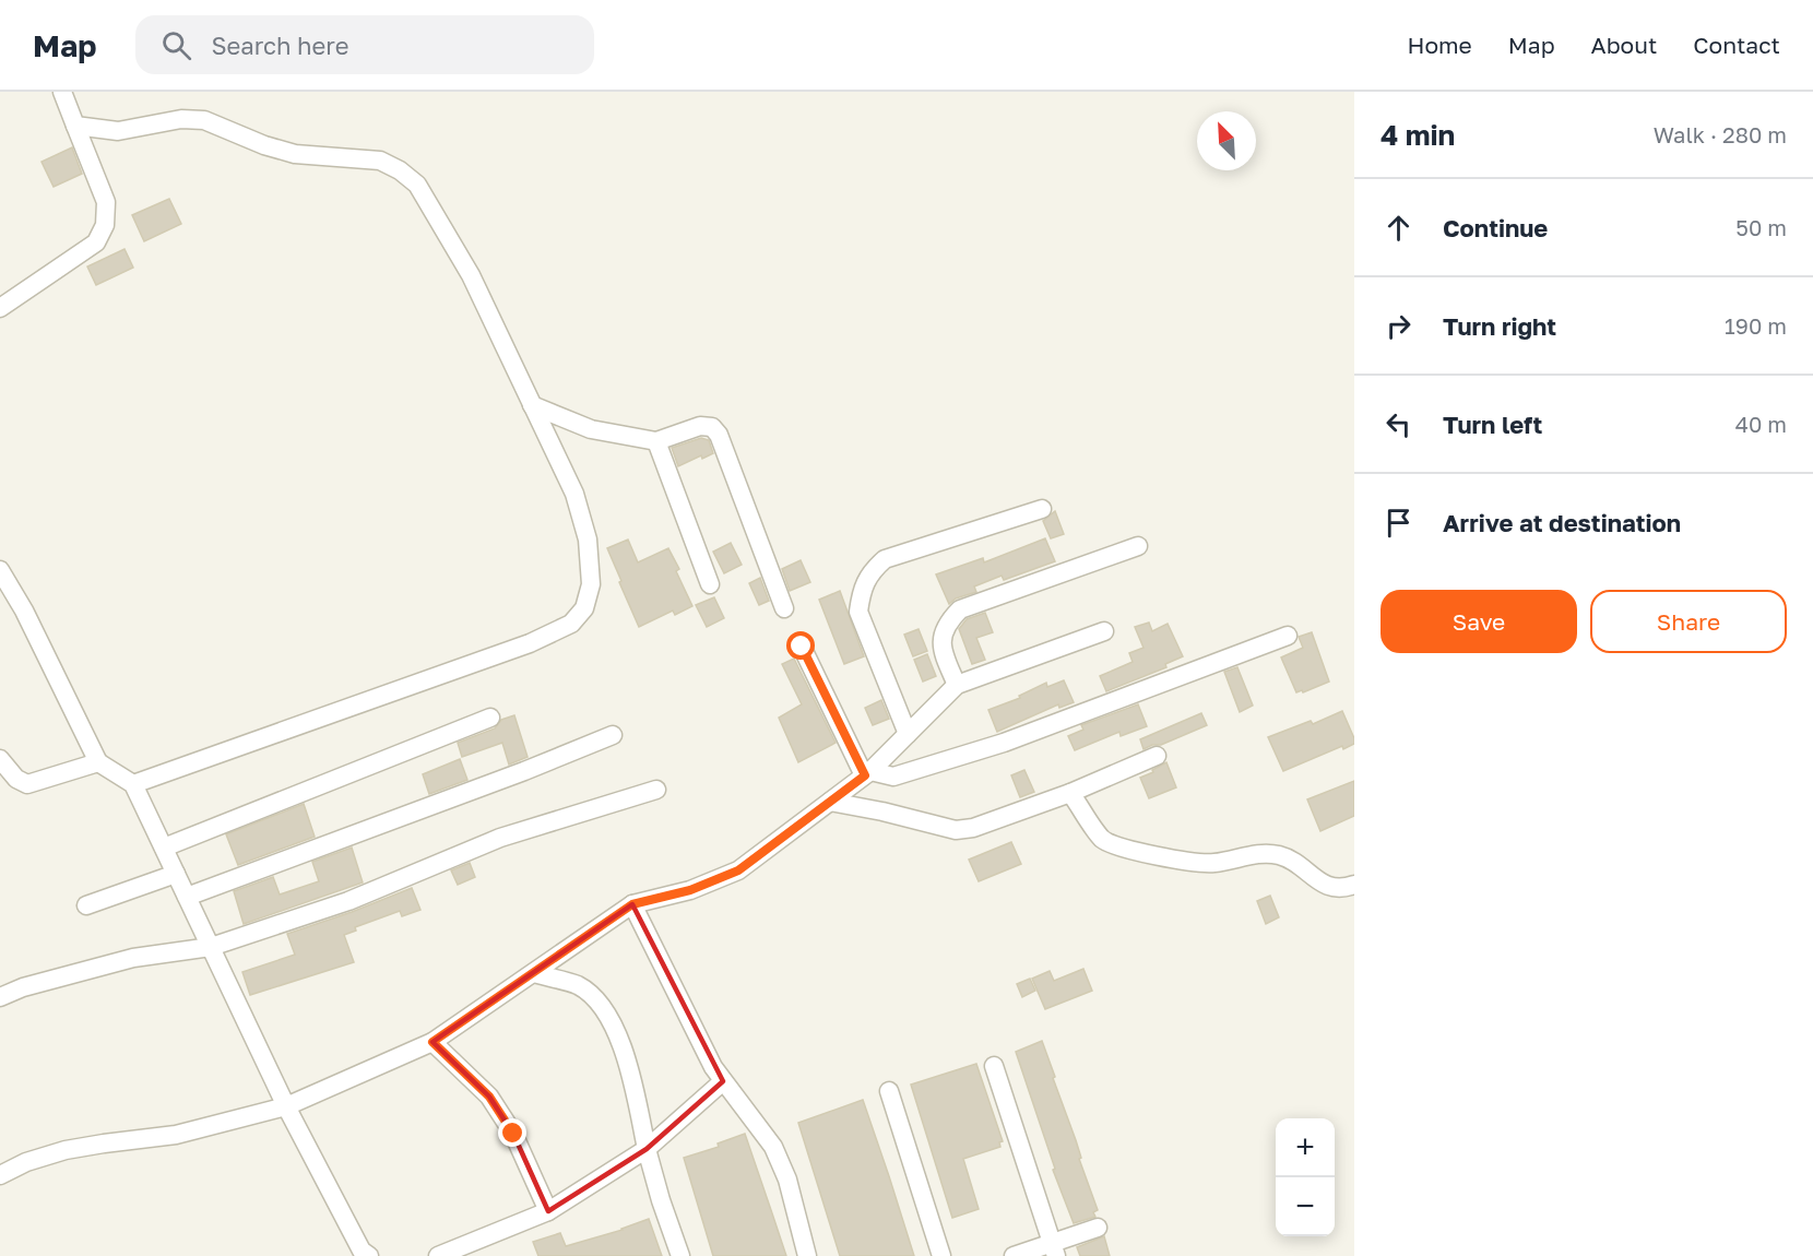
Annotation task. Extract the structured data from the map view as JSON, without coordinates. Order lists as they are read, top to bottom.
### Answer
{
  "north": "top left",
  "page": {
    "header": "Map",
    "search": "Search here",
    "nav": [
      "Home",
      "Map",
      "About",
      "Contact"
    ],
    "heading": ["4 min", "Walk · 280 m"],
    "list": [
      ["Continue", "50 m"],
      ["Turn right", "190 m"],
      ["Turn left", "40 m"],
      "Arrive at destination"
    ],
    "buttons": ["Save", "Share"],
    "map_buttons": ["+", "−"]
  }
}
